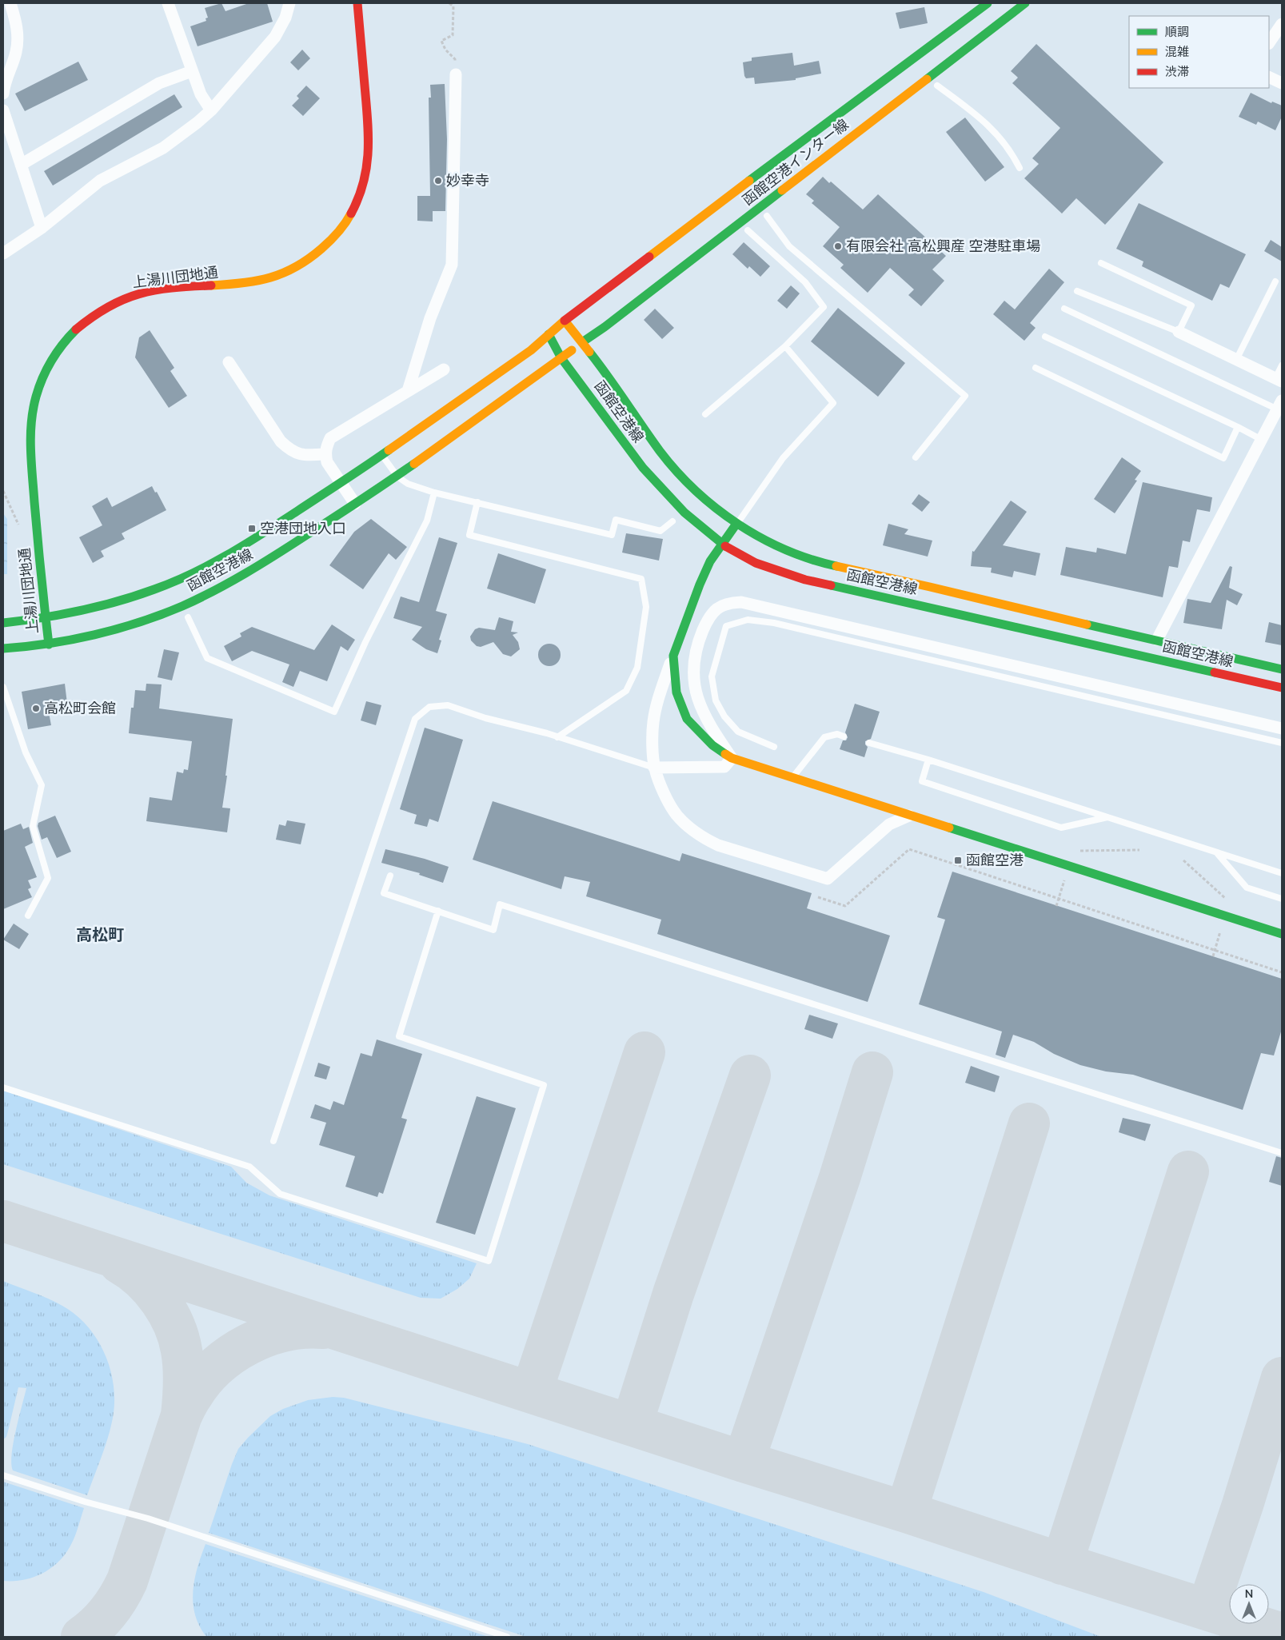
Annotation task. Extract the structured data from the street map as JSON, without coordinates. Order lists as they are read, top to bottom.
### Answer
{
  "streets": {
    "main road": ["函館空港インター線", "上湯川団地通", "函館空港線"]
  },
  "crossings": [
    ["函館空港インター線", "函館空港線"],
    ["上湯川団地通", "函館空港線"]
  ],
  "districts": ["高松町"],
  "places": {
    "other": ["妙幸寺", "有限会社 高松興産 空港駐車場", "高松町会館"],
    "transit": ["空港団地入口", "函館空港"]
  },
  "legend": ["順調", "混雑", "渋滞"],
  "north": "top"
}
